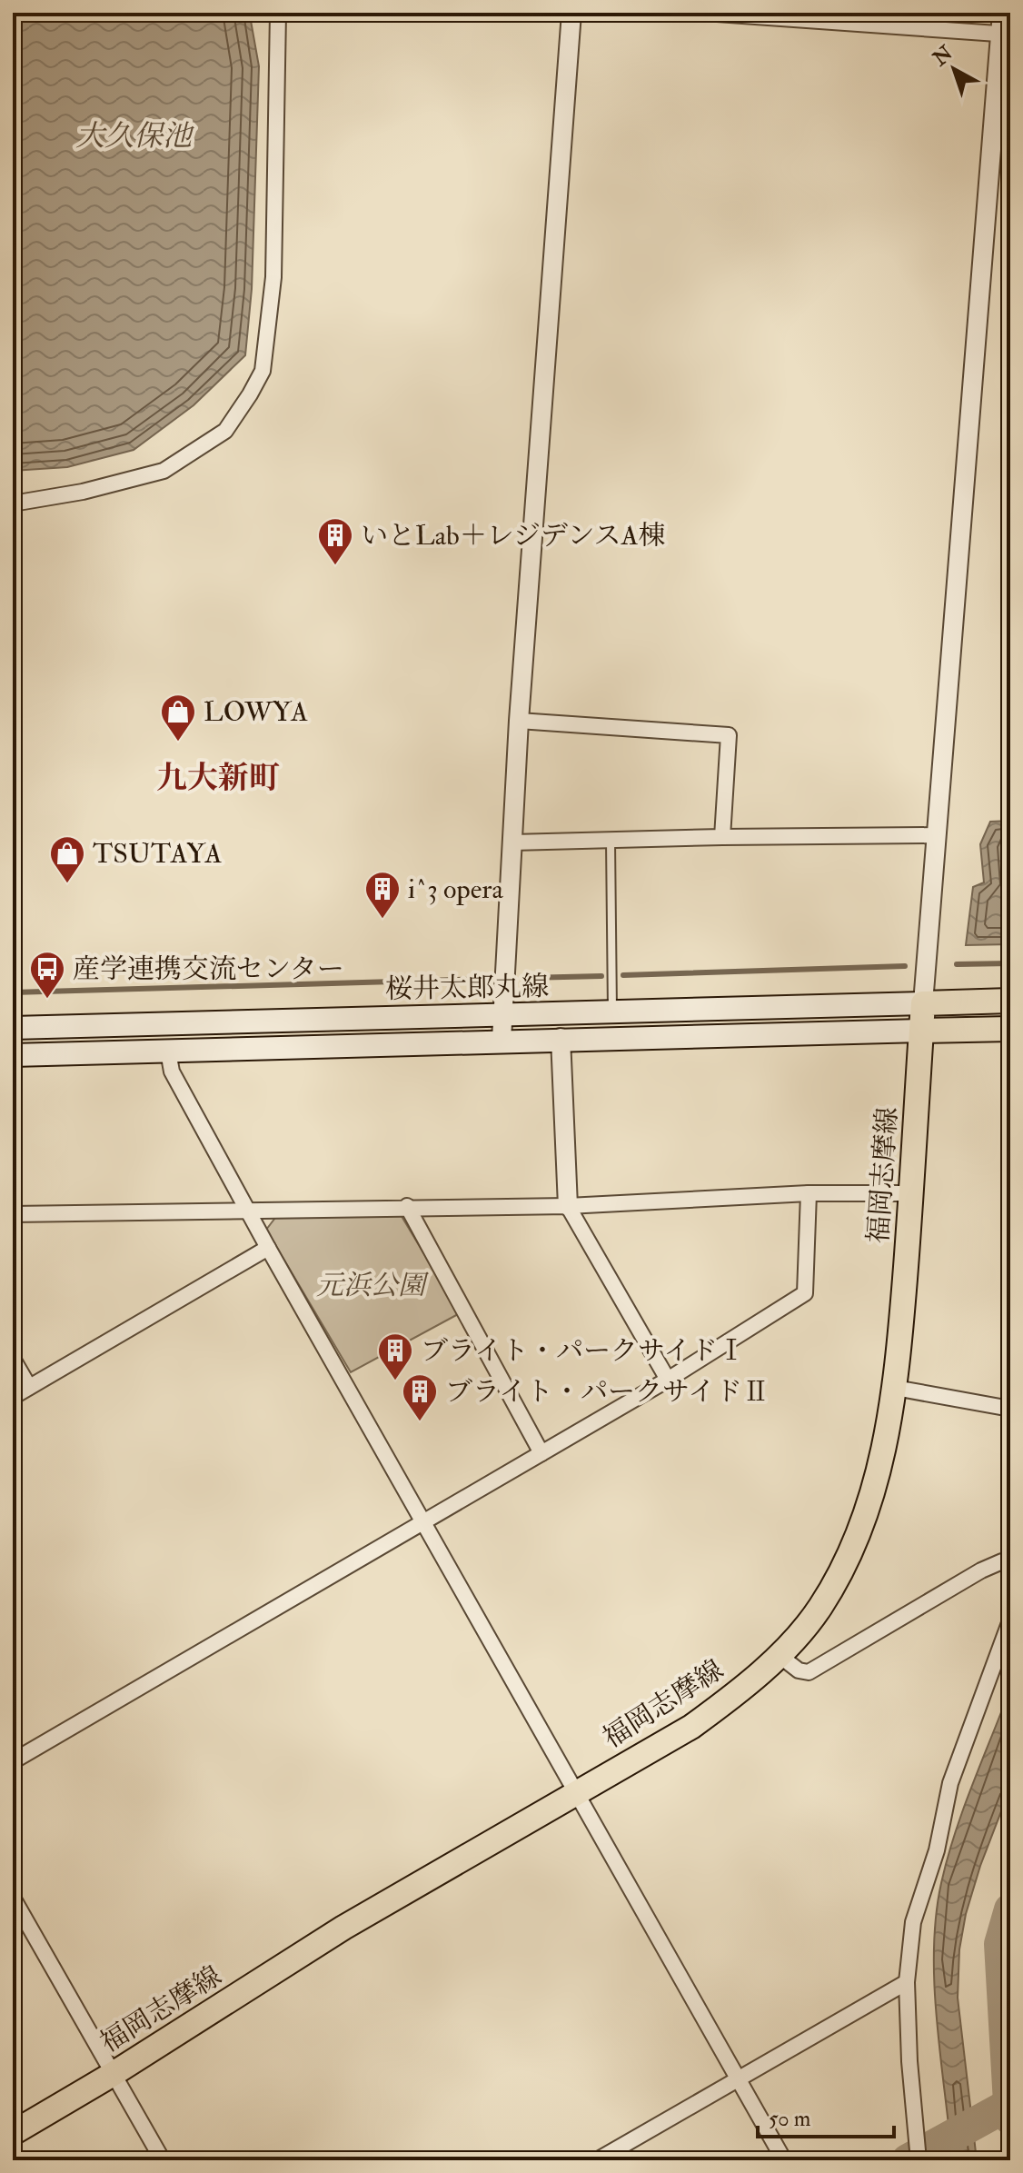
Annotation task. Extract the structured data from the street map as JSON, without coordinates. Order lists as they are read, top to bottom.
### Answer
{
  "streets": {
    "main road": ["桜井太郎丸線", "福岡志摩線"]
  },
  "crossings": [
    ["桜井太郎丸線", "福岡志摩線"]
  ],
  "districts": ["九大新町"],
  "water": ["大久保池"],
  "parks": ["元浜公園"],
  "places": {
    "building": [
      "いとLab＋レジデンスA棟",
      "i^3 opera",
      "ブライト・パークサイドⅠ",
      "ブライト・パークサイドⅡ"
    ],
    "shop": ["LOWYA", "TSUTAYA"],
    "bus stop": ["産学連携交流センター"]
  },
  "scale_bar": "50 m",
  "north": "top left"
}
